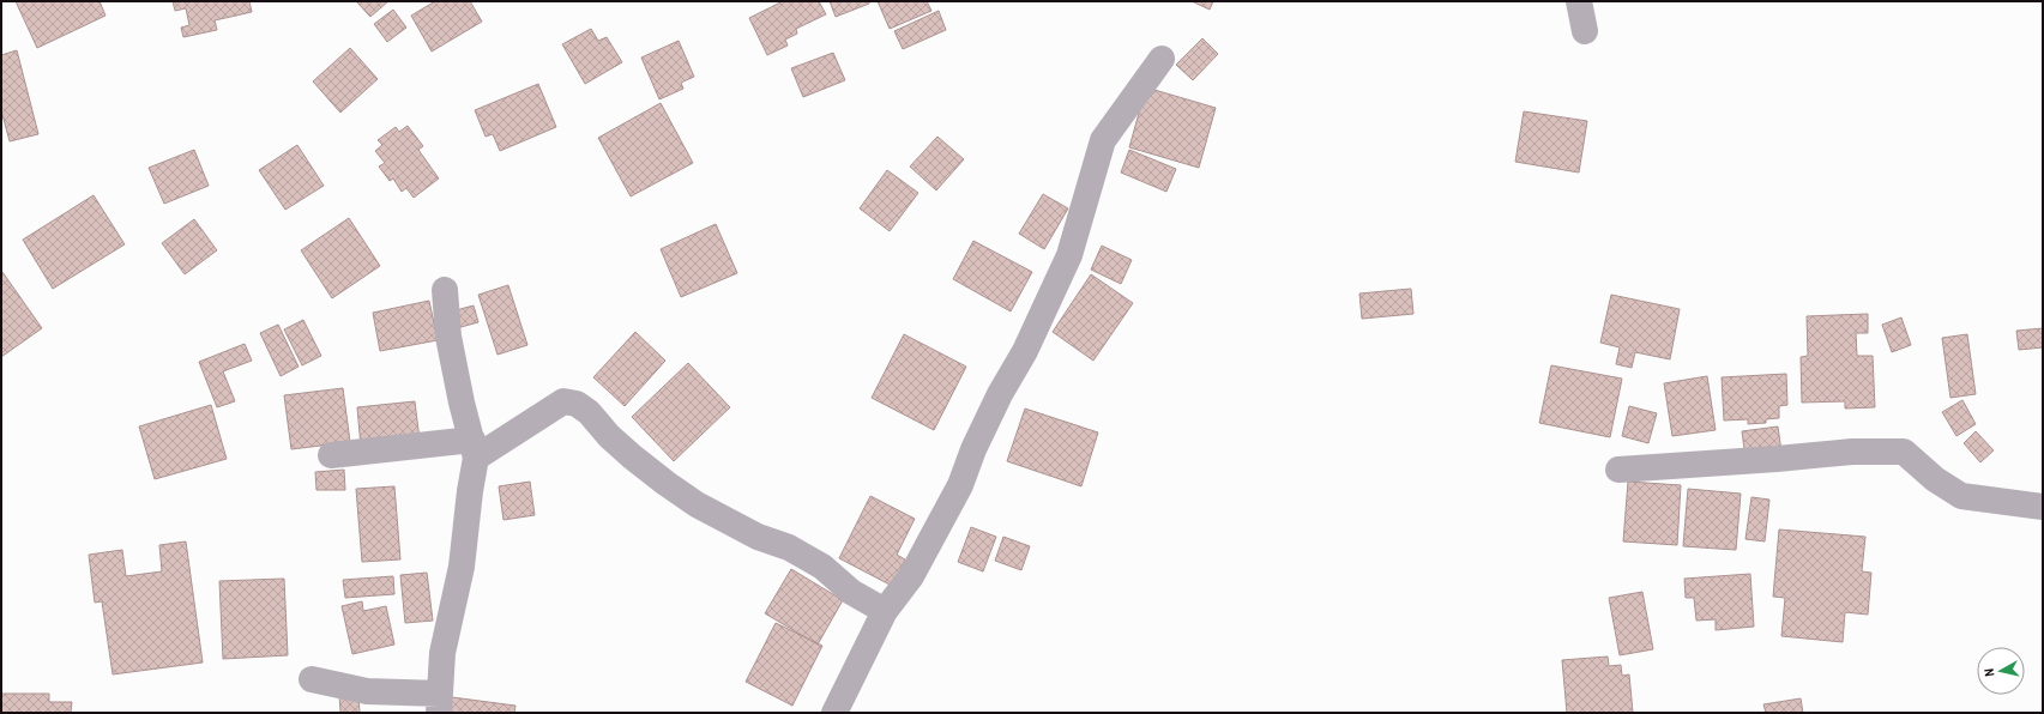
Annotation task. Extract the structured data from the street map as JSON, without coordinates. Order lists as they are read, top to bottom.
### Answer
{
  "north": "left"
}
